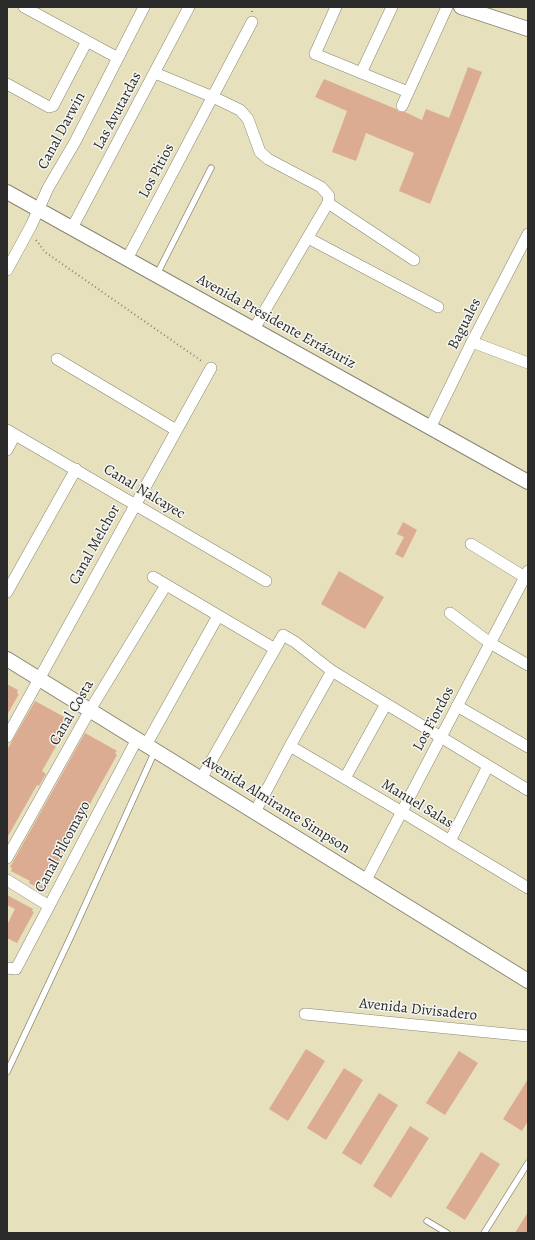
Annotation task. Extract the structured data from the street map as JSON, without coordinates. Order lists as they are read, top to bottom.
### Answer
{
  "streets": {
    "street": [
      "Las Avutardas",
      "Canal Darwin",
      "Los Pitios",
      "Avenida Presidente Errázuriz",
      "Baguales",
      "Canal Nalcayec",
      "Canal Melchor",
      "Canal Costa",
      "Los Fiordos",
      "Manuel Salas",
      "Avenida Almirante Simpson",
      "Canal Pilcomayo",
      "Avenida Divisadero"
    ]
  },
  "crossings": [
    ["Las Avutardas", "Avenida Presidente Errázuriz"],
    ["Canal Darwin", "Avenida Presidente Errázuriz"],
    ["Los Pitios", "Avenida Presidente Errázuriz"],
    ["Avenida Presidente Errázuriz", "Baguales"],
    ["Canal Nalcayec", "Canal Melchor"],
    ["Canal Melchor", "Avenida Almirante Simpson"],
    ["Canal Costa", "Avenida Almirante Simpson"],
    ["Los Fiordos", "Manuel Salas"],
    ["Los Fiordos", "Avenida Almirante Simpson"],
    ["Avenida Almirante Simpson", "Canal Pilcomayo"]
  ]
}
